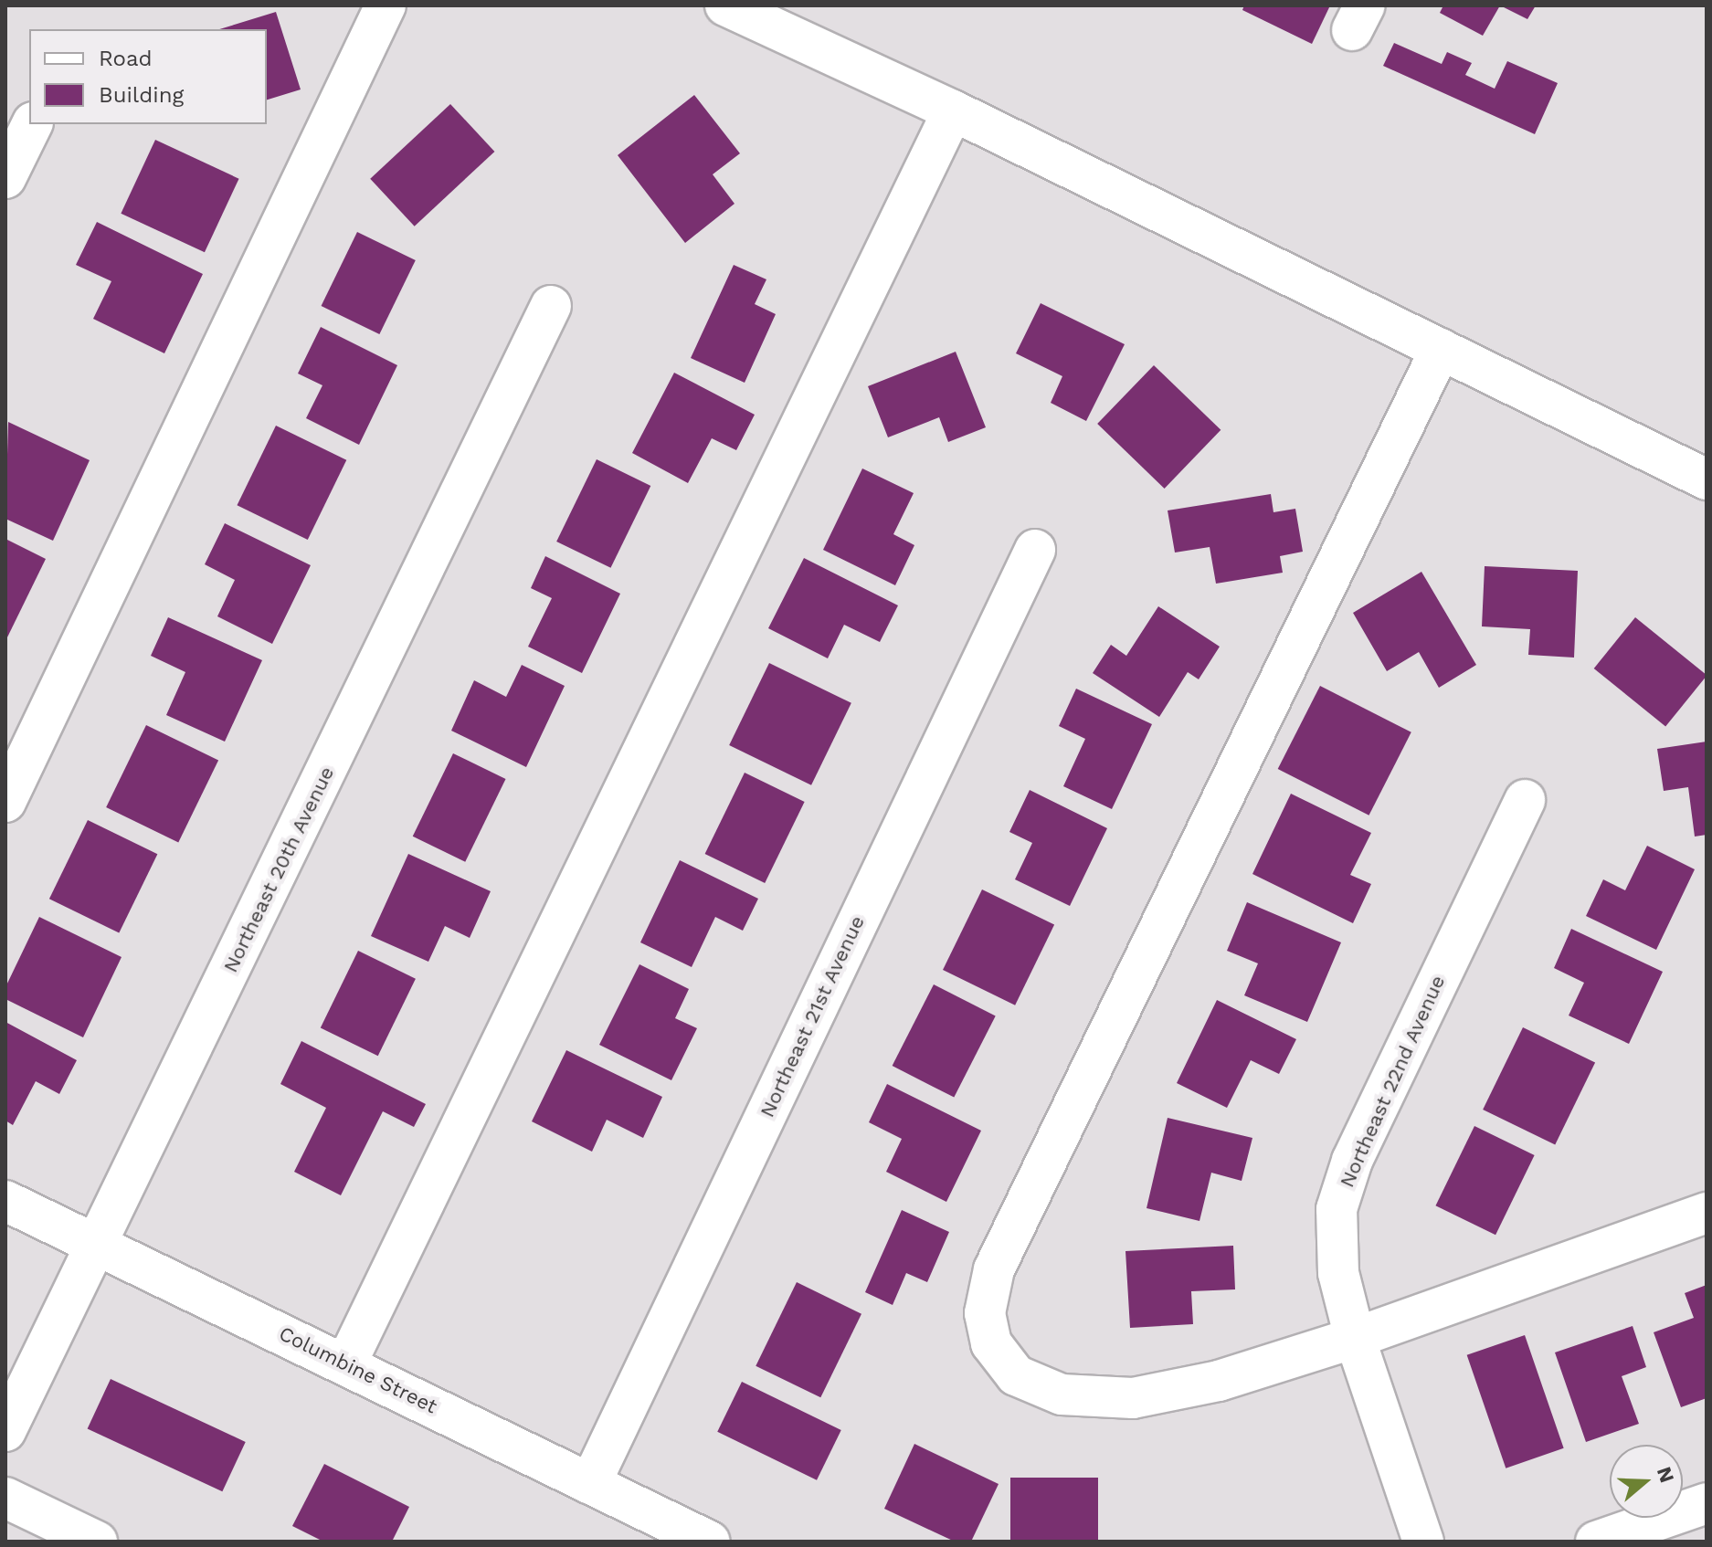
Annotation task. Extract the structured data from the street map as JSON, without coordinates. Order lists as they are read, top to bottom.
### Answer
{
  "streets": {
    "street": [
      "Northeast 20th Avenue",
      "Northeast 21st Avenue",
      "Northeast 22nd Avenue",
      "Columbine Street"
    ]
  },
  "crossings": [
    ["Northeast 20th Avenue", "Columbine Street"],
    ["Northeast 21st Avenue", "Columbine Street"]
  ],
  "legend": ["Road", "Building"],
  "north": "right"
}
